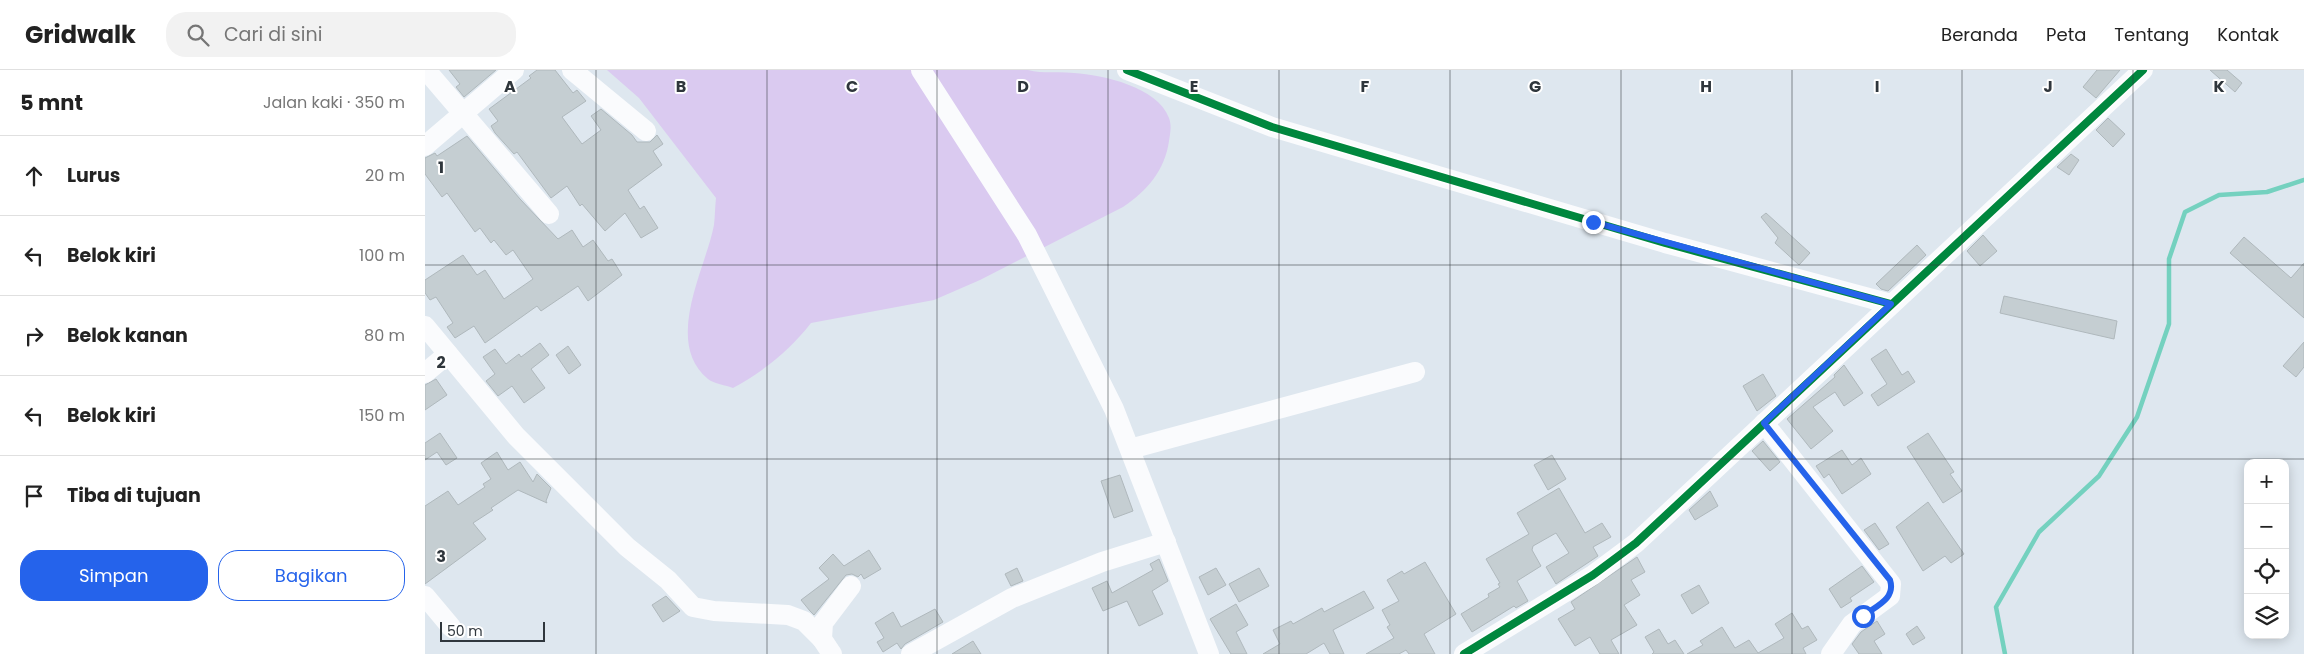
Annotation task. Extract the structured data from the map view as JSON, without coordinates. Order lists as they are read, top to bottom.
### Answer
{
  "scale_bar": "50 m",
  "page": {
    "header": "Gridwalk",
    "search": "Cari di sini",
    "nav": [
      "Beranda",
      "Peta",
      "Tentang",
      "Kontak"
    ],
    "heading": ["5 mnt", "Jalan kaki · 350 m"],
    "list": [
      ["Lurus", "20 m"],
      ["Belok kiri", "100 m"],
      ["Belok kanan", "80 m"],
      ["Belok kiri", "150 m"],
      "Tiba di tujuan"
    ],
    "map_buttons": ["+", "−"],
    "buttons": ["Simpan", "Bagikan"],
    "scale": "50 m"
  },
  "grid": {
    "columns": [
      "A",
      "B",
      "C",
      "D",
      "E",
      "F",
      "G",
      "H",
      "I",
      "J",
      "K"
    ],
    "rows": ["1", "2", "3"]
  }
}
